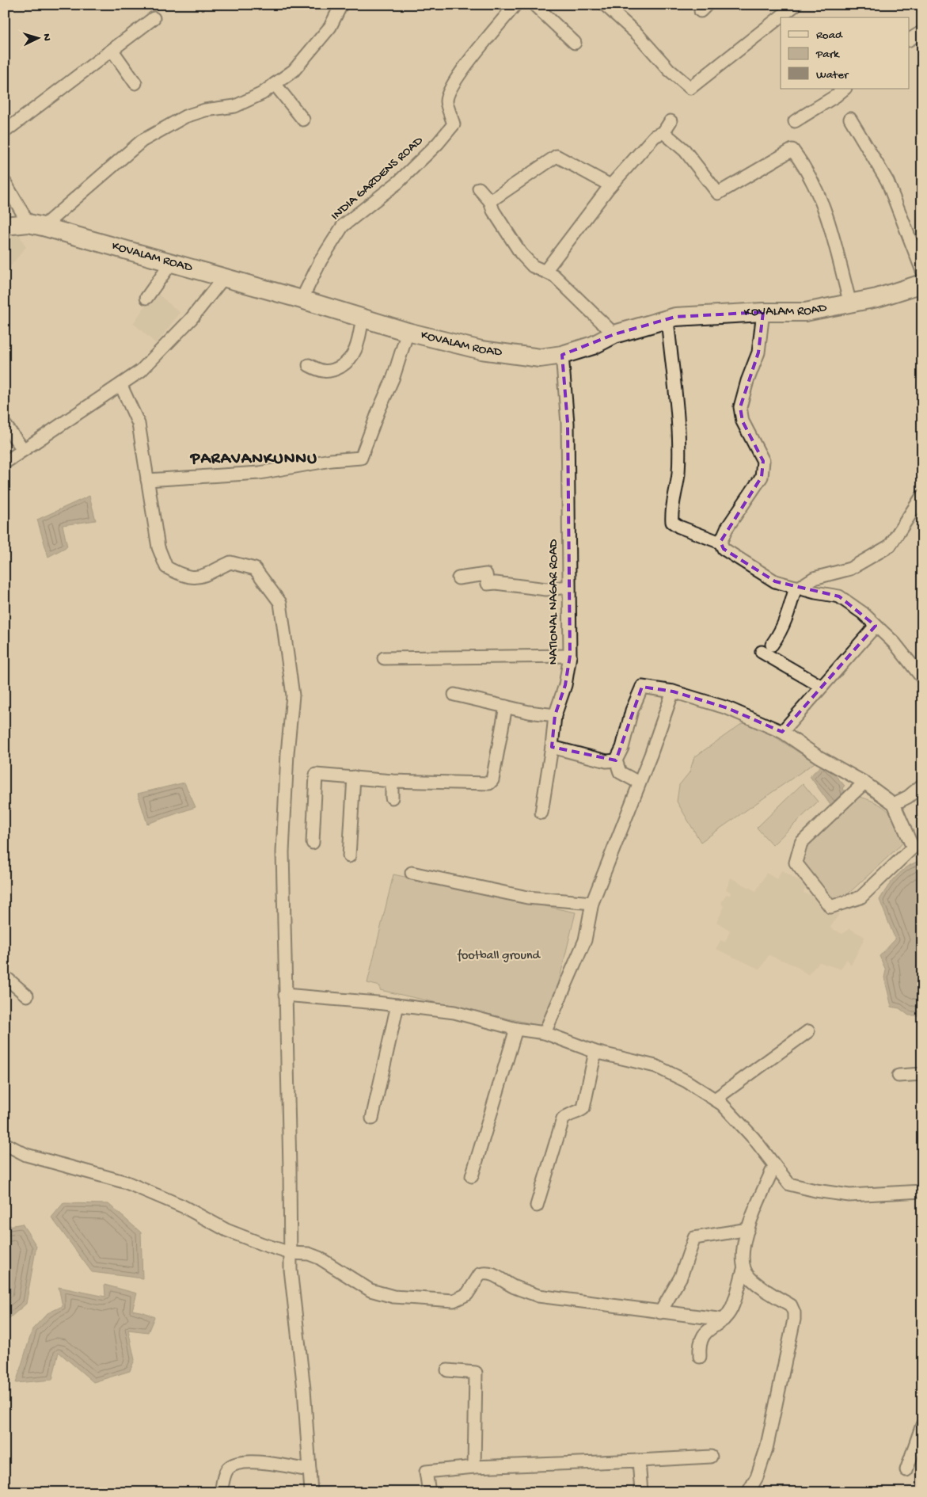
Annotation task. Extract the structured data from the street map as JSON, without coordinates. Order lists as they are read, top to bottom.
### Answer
{
  "streets": {
    "main road": ["KOVALAM ROAD"],
    "street": ["INDIA GARDENS ROAD", "NATIONAL NAGAR ROAD"]
  },
  "crossings": [
    ["INDIA GARDENS ROAD", "KOVALAM ROAD"],
    ["KOVALAM ROAD", "NATIONAL NAGAR ROAD"]
  ],
  "districts": ["PARAVANKUNNU"],
  "parks": ["football ground"],
  "legend": ["Road", "Park", "Water"],
  "north": "right"
}
